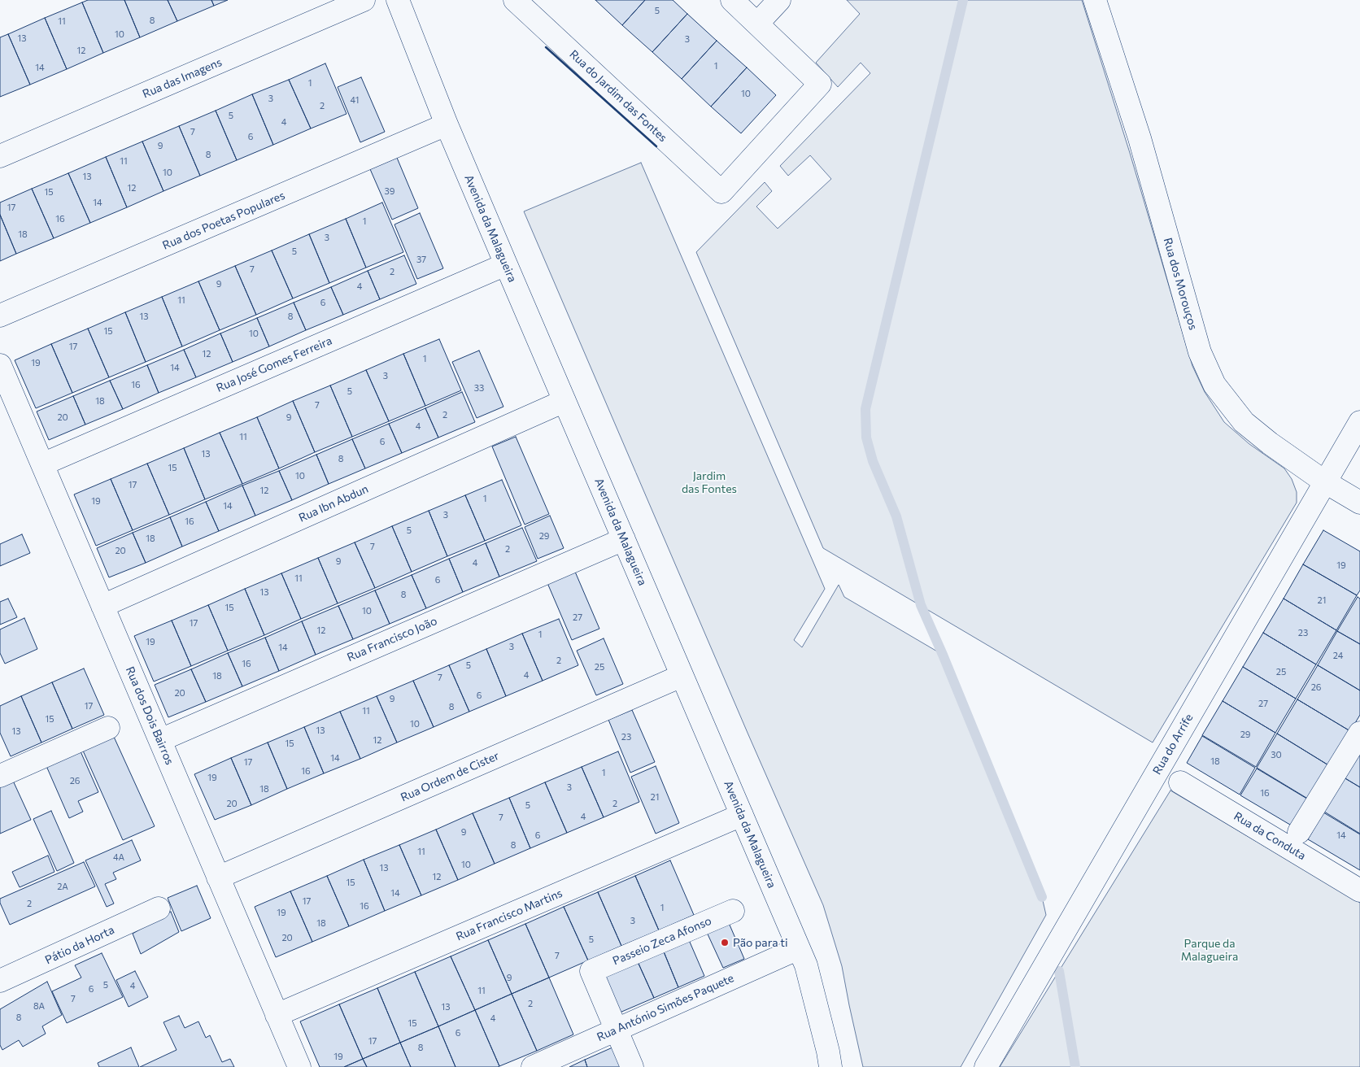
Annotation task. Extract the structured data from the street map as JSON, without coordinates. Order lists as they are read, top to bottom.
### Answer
{
  "streets": {
    "street": [
      "Rua das Imagens",
      "Rua do Jardim das Fontes",
      "Rua dos Poetas Populares",
      "Avenida da Malagueira",
      "Rua dos Morouços",
      "Rua José Gomes Ferreira",
      "Rua Ibn Abdun",
      "Rua Francisco João",
      "Rua dos Dois Bairros",
      "Rua do Arrife",
      "Rua Ordem de Cister",
      "Rua da Conduta",
      "Rua Francisco Martins",
      "Passeio Zeca Afonso",
      "Pátio da Horta",
      "Rua António Simões Paquete"
    ]
  },
  "crossings": [
    ["Rua dos Poetas Populares", "Avenida da Malagueira"],
    ["Avenida da Malagueira", "Rua José Gomes Ferreira"],
    ["Avenida da Malagueira", "Rua Ibn Abdun"],
    ["Avenida da Malagueira", "Rua Francisco João"],
    ["Avenida da Malagueira", "Rua Ordem de Cister"],
    ["Avenida da Malagueira", "Rua Francisco Martins"],
    ["Avenida da Malagueira", "Rua António Simões Paquete"],
    ["Rua dos Morouços", "Rua do Arrife"],
    ["Rua José Gomes Ferreira", "Rua dos Dois Bairros"],
    ["Rua Ibn Abdun", "Rua dos Dois Bairros"],
    ["Rua Francisco João", "Rua dos Dois Bairros"],
    ["Rua dos Dois Bairros", "Rua Ordem de Cister"],
    ["Rua dos Dois Bairros", "Rua Francisco Martins"],
    ["Passeio Zeca Afonso", "Rua António Simões Paquete"]
  ],
  "parks": ["Jardim das Fontes", "Parque da Malagueira"],
  "places": ["Pão para ti"],
  "house_numbers": [
    "5",
    "8",
    "11",
    "10",
    "13",
    "3",
    "12",
    "1",
    "14",
    "1",
    "10",
    "3",
    "41",
    "2",
    "5",
    "4",
    "7",
    "6",
    "9",
    "8",
    "11",
    "10",
    "13",
    "12",
    "39",
    "15",
    "14",
    "17",
    "16",
    "1",
    "18",
    "3",
    "5",
    "37",
    "7",
    "2",
    "9",
    "4",
    "11",
    "6",
    "13",
    "8",
    "15",
    "10",
    "17",
    "12",
    "1",
    "19",
    "14",
    "3",
    "16",
    "33",
    "5",
    "18",
    "7",
    "2",
    "20",
    "9",
    "4",
    "11",
    "6",
    "13",
    "8",
    "15",
    "10",
    "17",
    "12",
    "1",
    "19",
    "14",
    "3",
    "16",
    "5",
    "29",
    "18",
    "7",
    "2",
    "20",
    "9",
    "4",
    "19",
    "11",
    "6",
    "13",
    "8",
    "21",
    "15",
    "10",
    "27",
    "17",
    "12",
    "23",
    "1",
    "19",
    "3",
    "14",
    "24",
    "2",
    "16",
    "5",
    "25",
    "25",
    "4",
    "18",
    "7",
    "26",
    "20",
    "6",
    "9",
    "27",
    "17",
    "8",
    "11",
    "15",
    "10",
    "13",
    "13",
    "29",
    "23",
    "12",
    "15",
    "30",
    "14",
    "18",
    "17",
    "16",
    "1",
    "19",
    "26",
    "3",
    "18",
    "16",
    "21",
    "20",
    "2",
    "5",
    "4",
    "7",
    "9",
    "6",
    "14",
    "8",
    "11",
    "4A",
    "10",
    "13",
    "12",
    "15",
    "2A",
    "14",
    "17",
    "2",
    "16",
    "1",
    "19",
    "3",
    "18",
    "20",
    "5",
    "7",
    "9",
    "5",
    "4",
    "6",
    "11",
    "7",
    "2",
    "8A",
    "13",
    "8",
    "4",
    "15",
    "6",
    "17",
    "8",
    "19"
  ]
}
